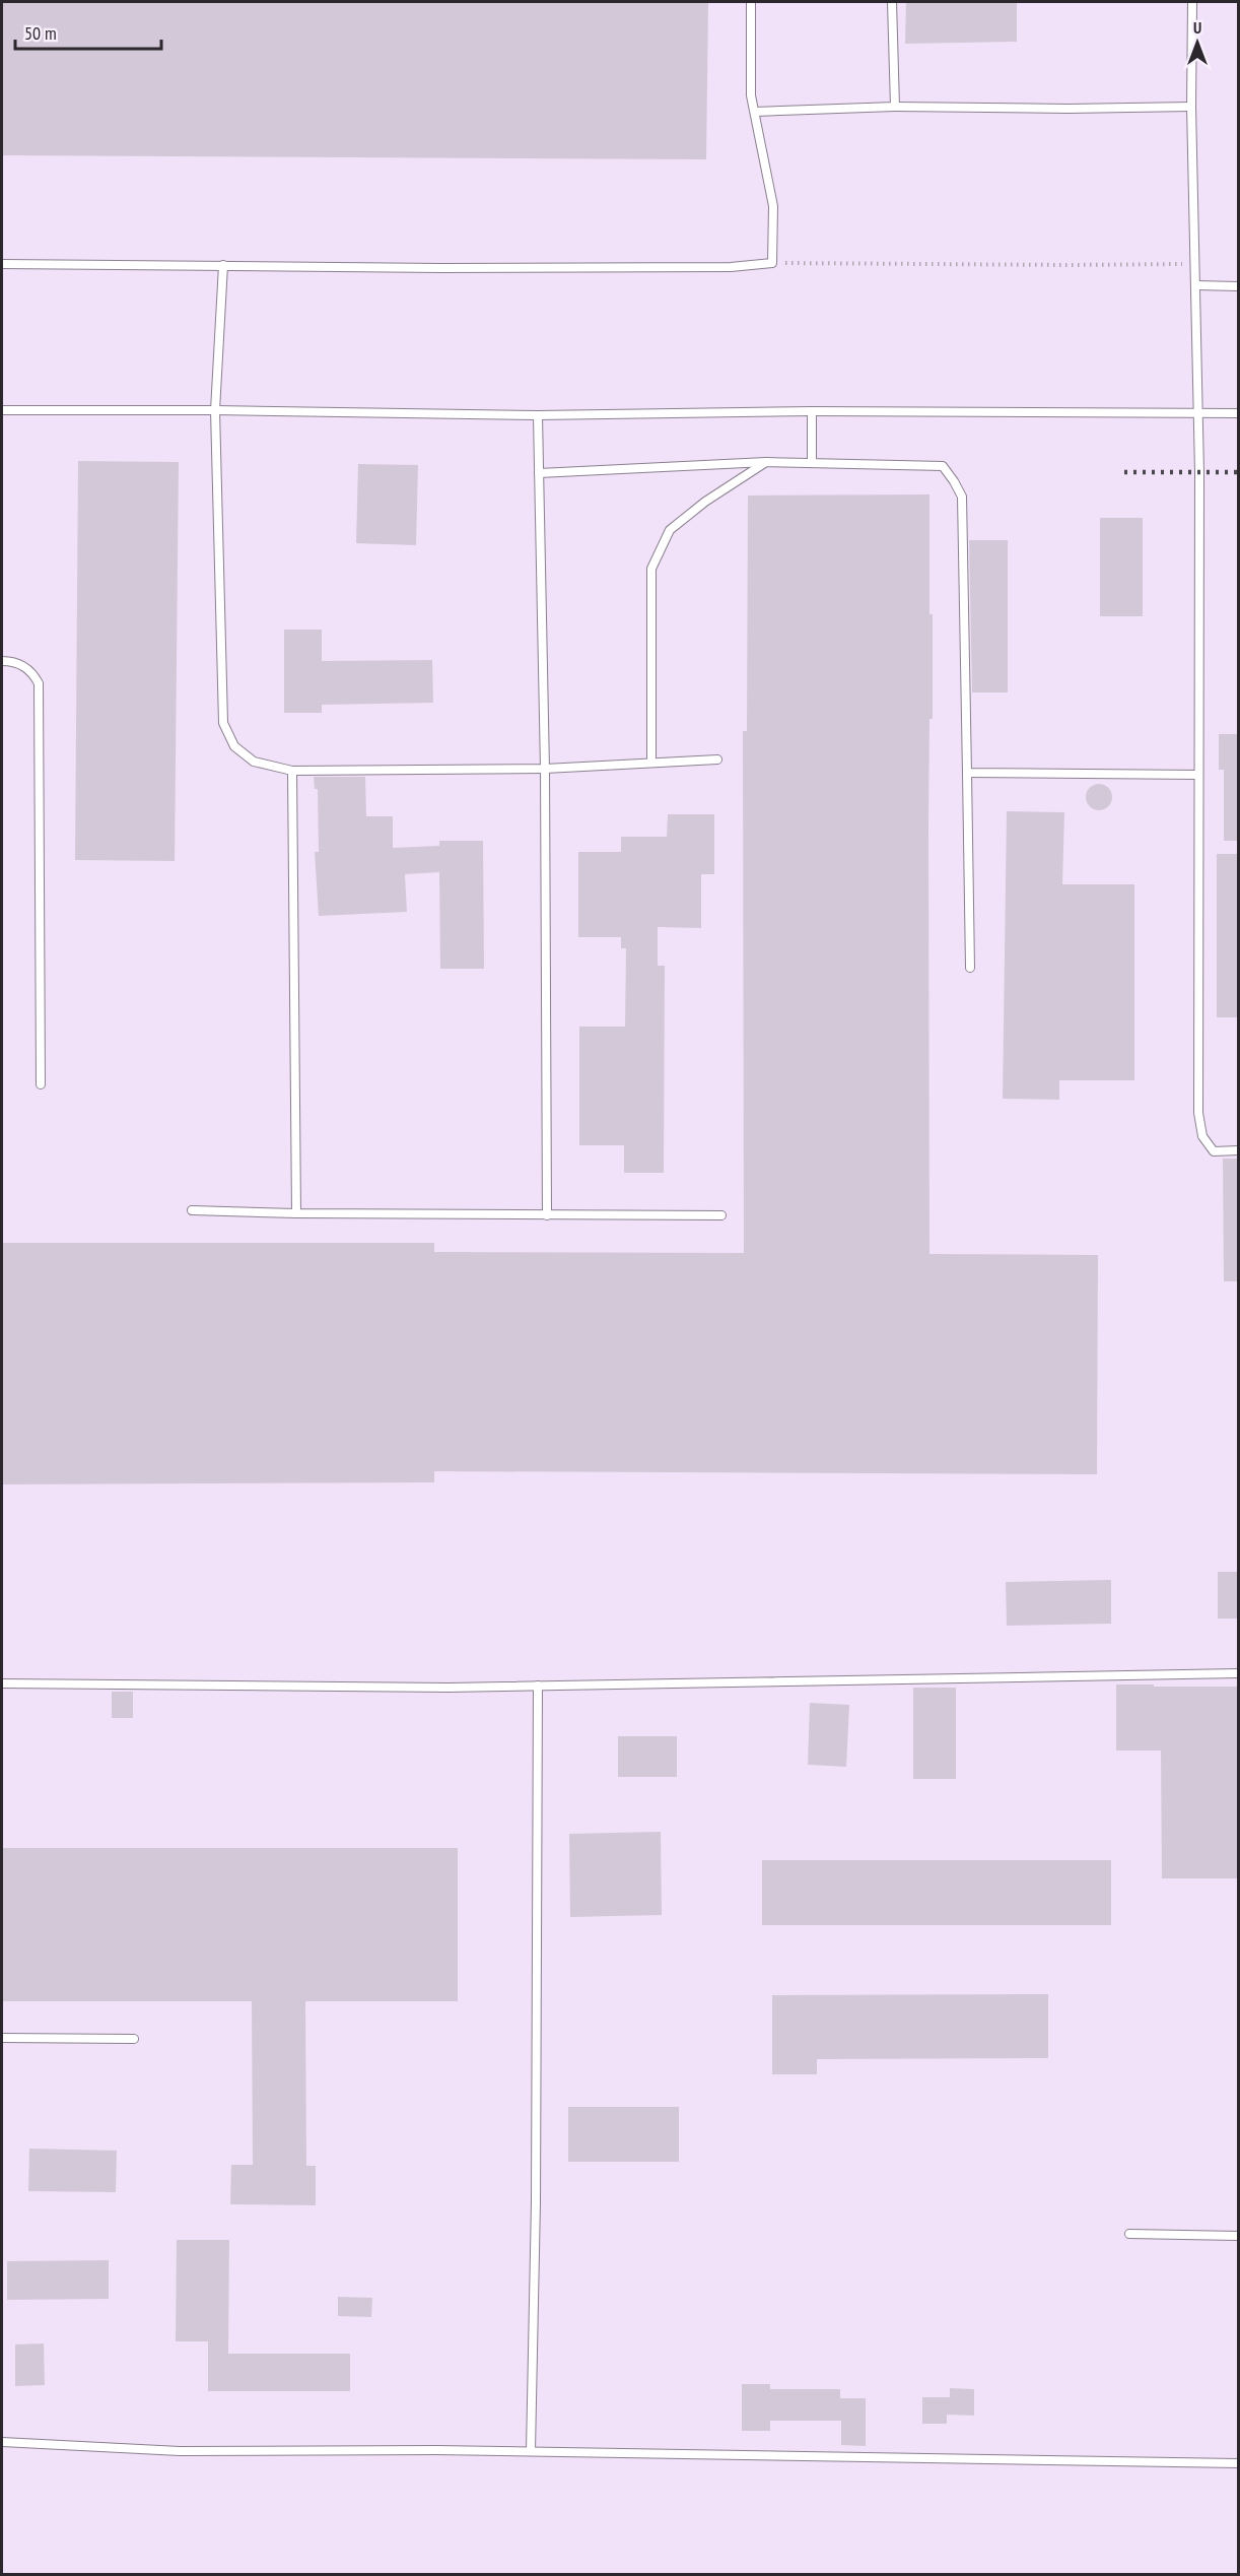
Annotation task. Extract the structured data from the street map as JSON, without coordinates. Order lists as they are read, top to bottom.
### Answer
{
  "scale_bar": "50 m",
  "north": "top"
}
